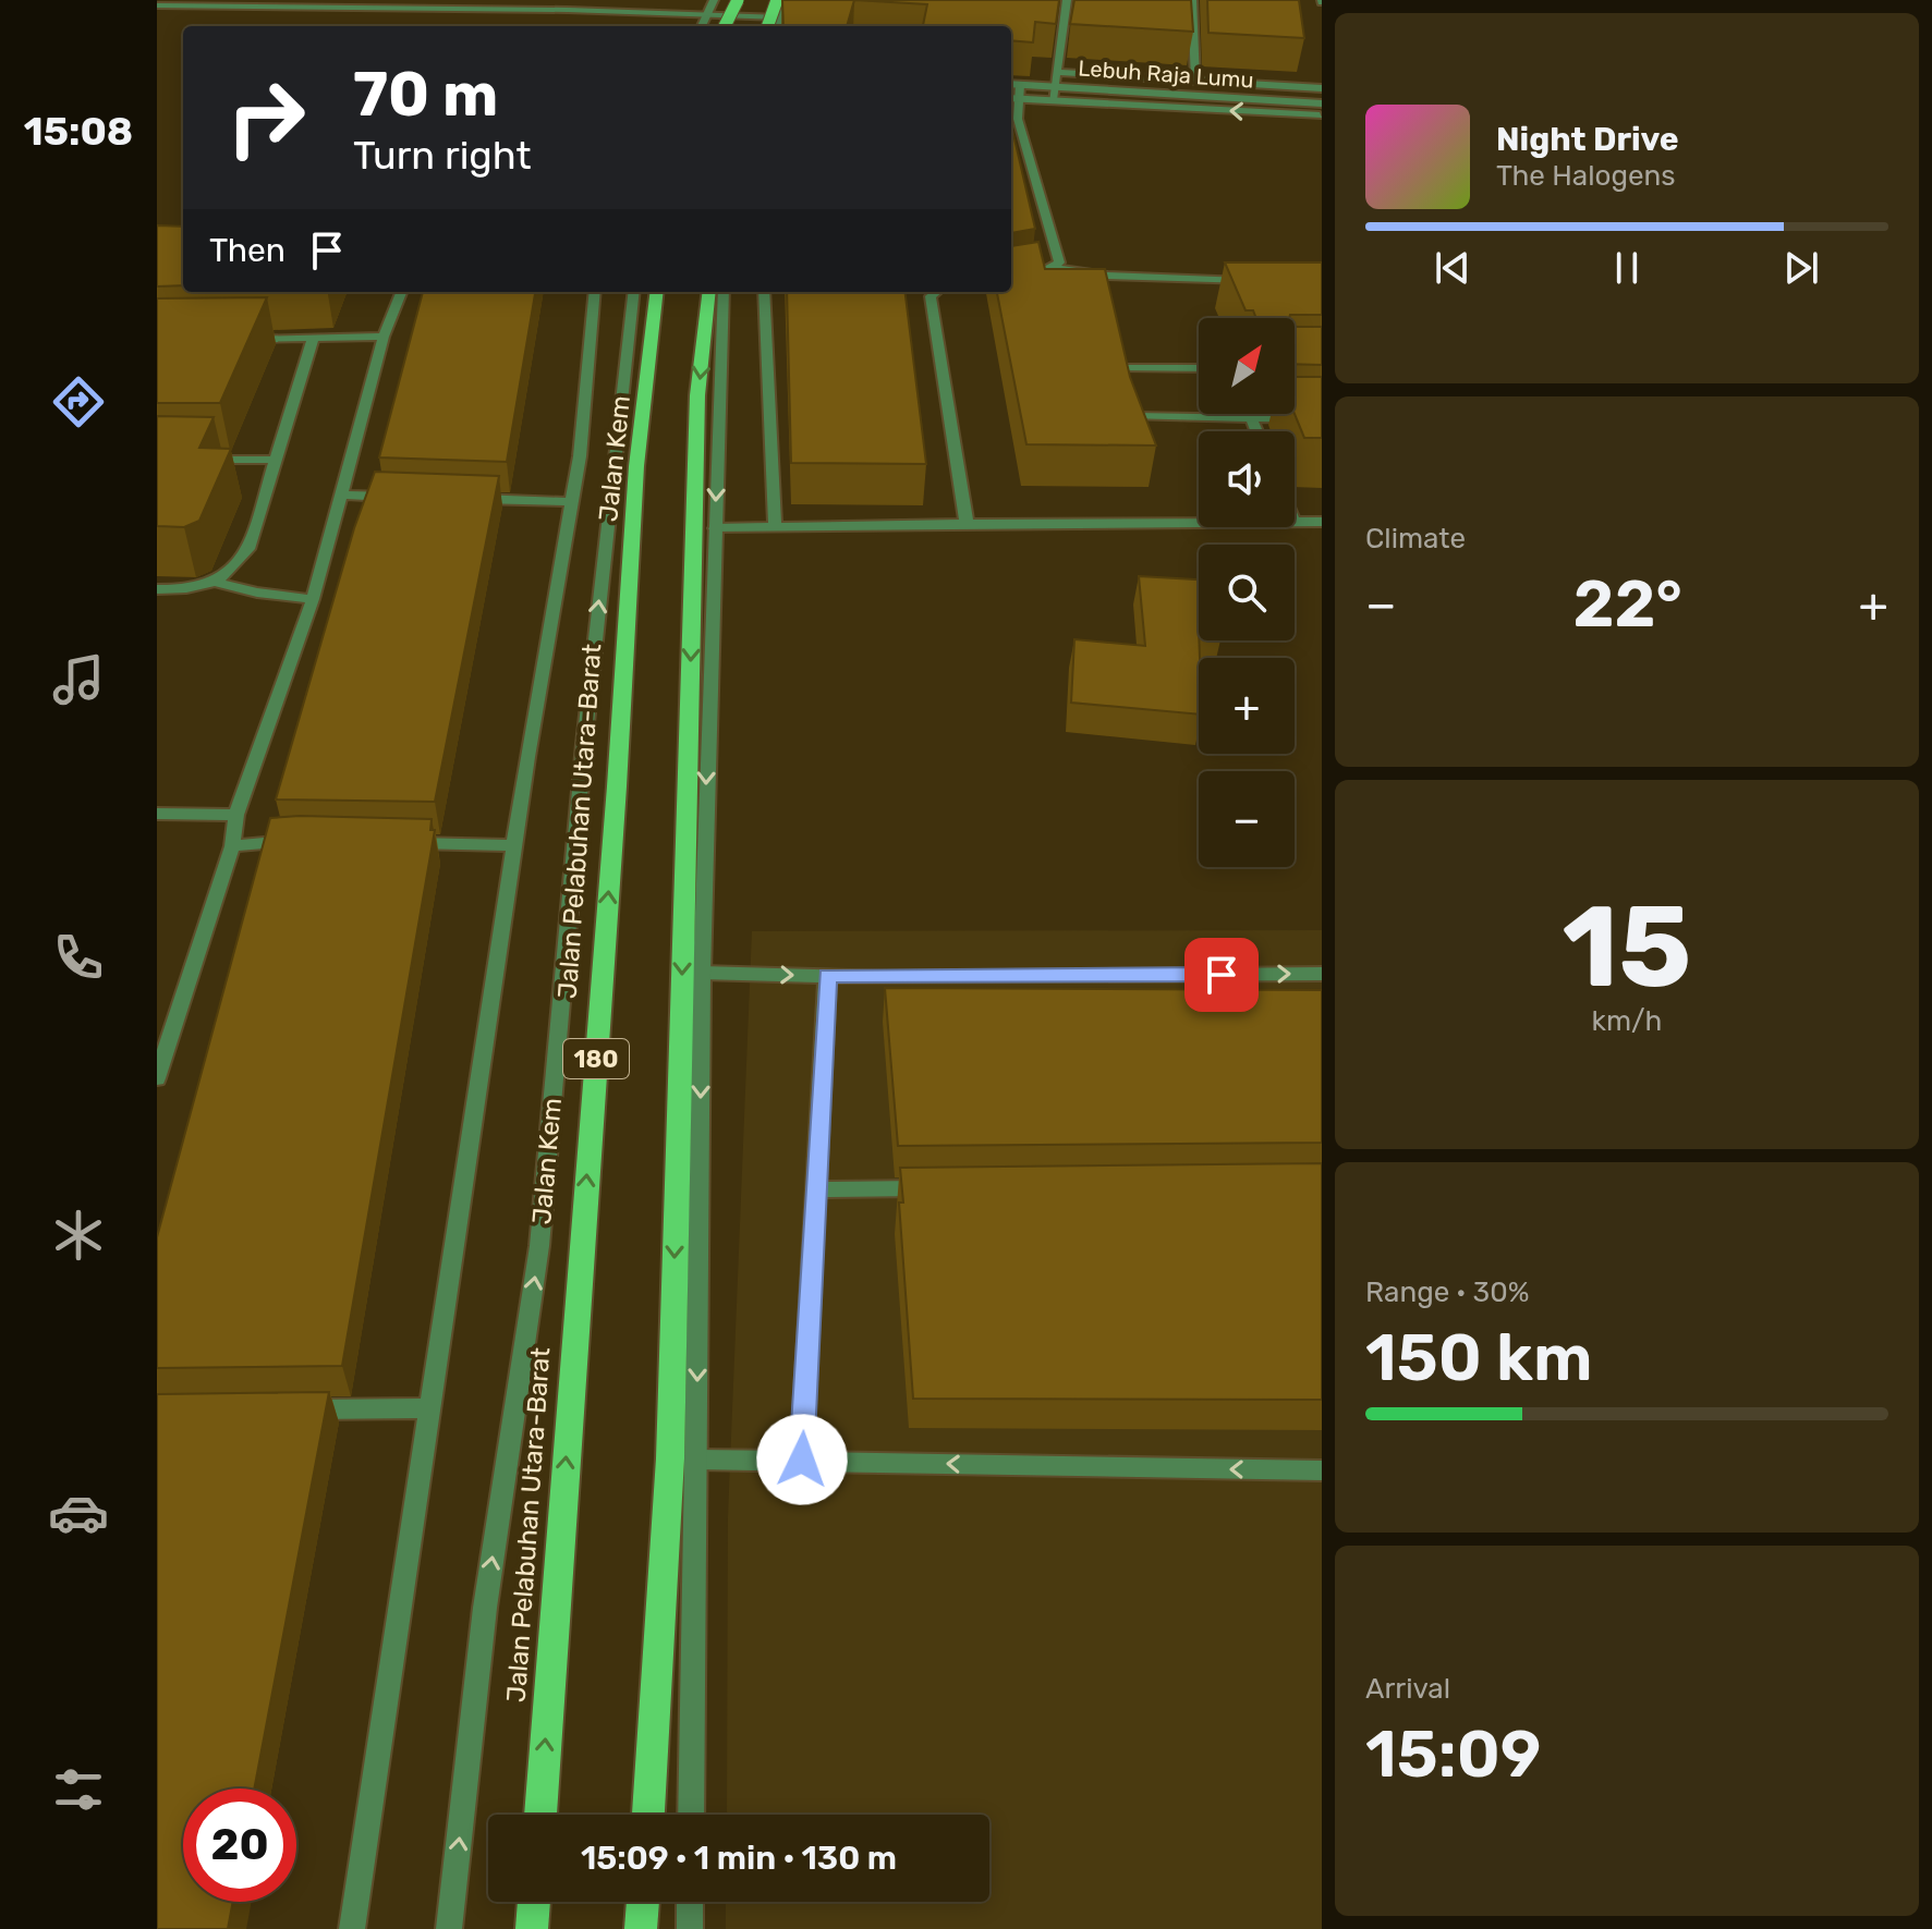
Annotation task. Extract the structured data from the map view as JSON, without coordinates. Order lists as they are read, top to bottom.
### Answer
{
  "streets": {
    "main road": ["Jalan Pelabuhan Utara-Barat", "180"],
    "street": ["Lebuh Raja Lumu", "Jalan Kem"]
  },
  "north": "top right",
  "page": {
    "tabs": "15:08",
    "turn": ["70 m", "Turn right"],
    "song": ["Night Drive", "The Halogens"],
    "then": "Then",
    "map_buttons": ["+", "−"],
    "tile": [
      "Climate",
      ["15", "km/h"],
      ["Range · 30%", "150 km"],
      ["Arrival", "15:09"]
    ],
    "heat": ["−", "22°", "+"],
    "limit": "20",
    "trip": "15:09 · 1 min · 130 m"
  }
}
